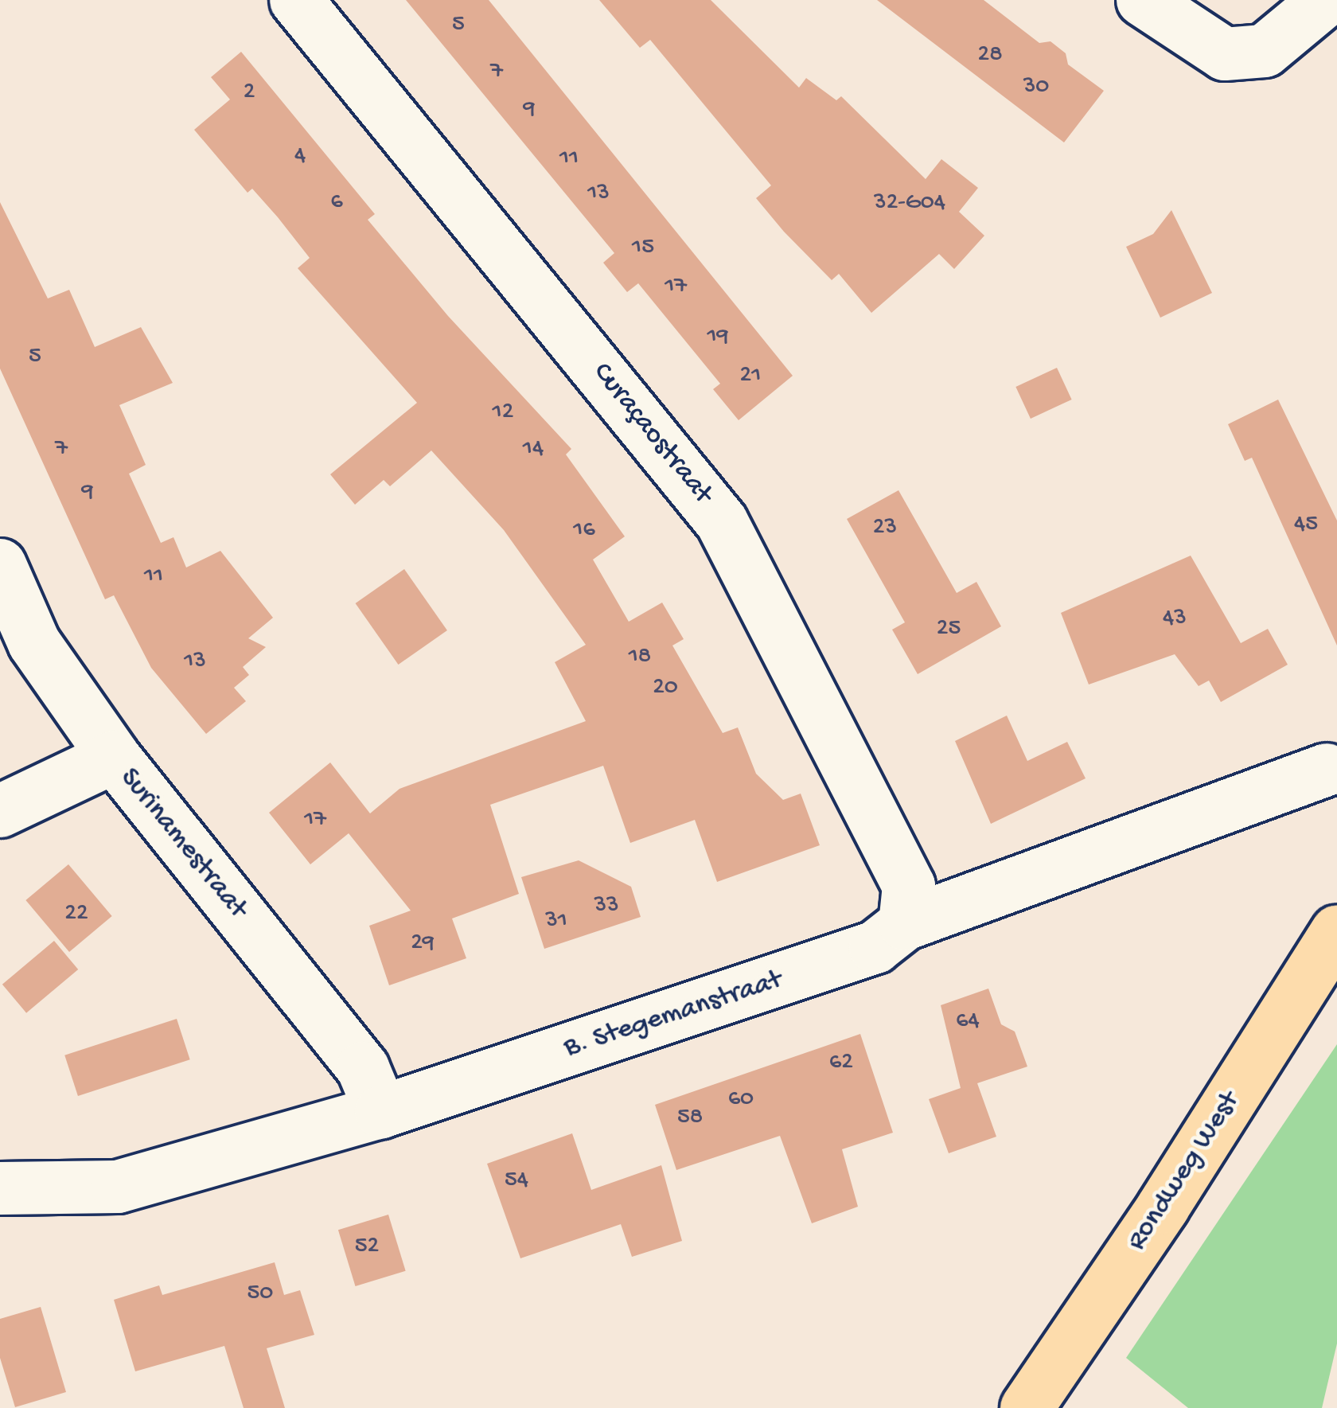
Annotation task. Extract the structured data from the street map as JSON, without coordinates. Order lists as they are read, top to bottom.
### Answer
{
  "streets": {
    "main road": ["Rondweg West"],
    "street": ["Curaçaostraat", "Surinamestraat", "B. Stegemanstraat"]
  },
  "crossings": [
    ["Curaçaostraat", "B. Stegemanstraat"],
    ["Surinamestraat", "B. Stegemanstraat"]
  ],
  "house_numbers": [
    "5",
    "28",
    "7",
    "30",
    "2",
    "9",
    "4",
    "11",
    "13",
    "6",
    "32-G04",
    "15",
    "17",
    "19",
    "5",
    "21",
    "12",
    "7",
    "14",
    "9",
    "45",
    "23",
    "16",
    "11",
    "43",
    "25",
    "18",
    "13",
    "20",
    "17",
    "33",
    "22",
    "31",
    "29",
    "64",
    "62",
    "60",
    "58",
    "54",
    "52",
    "50"
  ]
}
